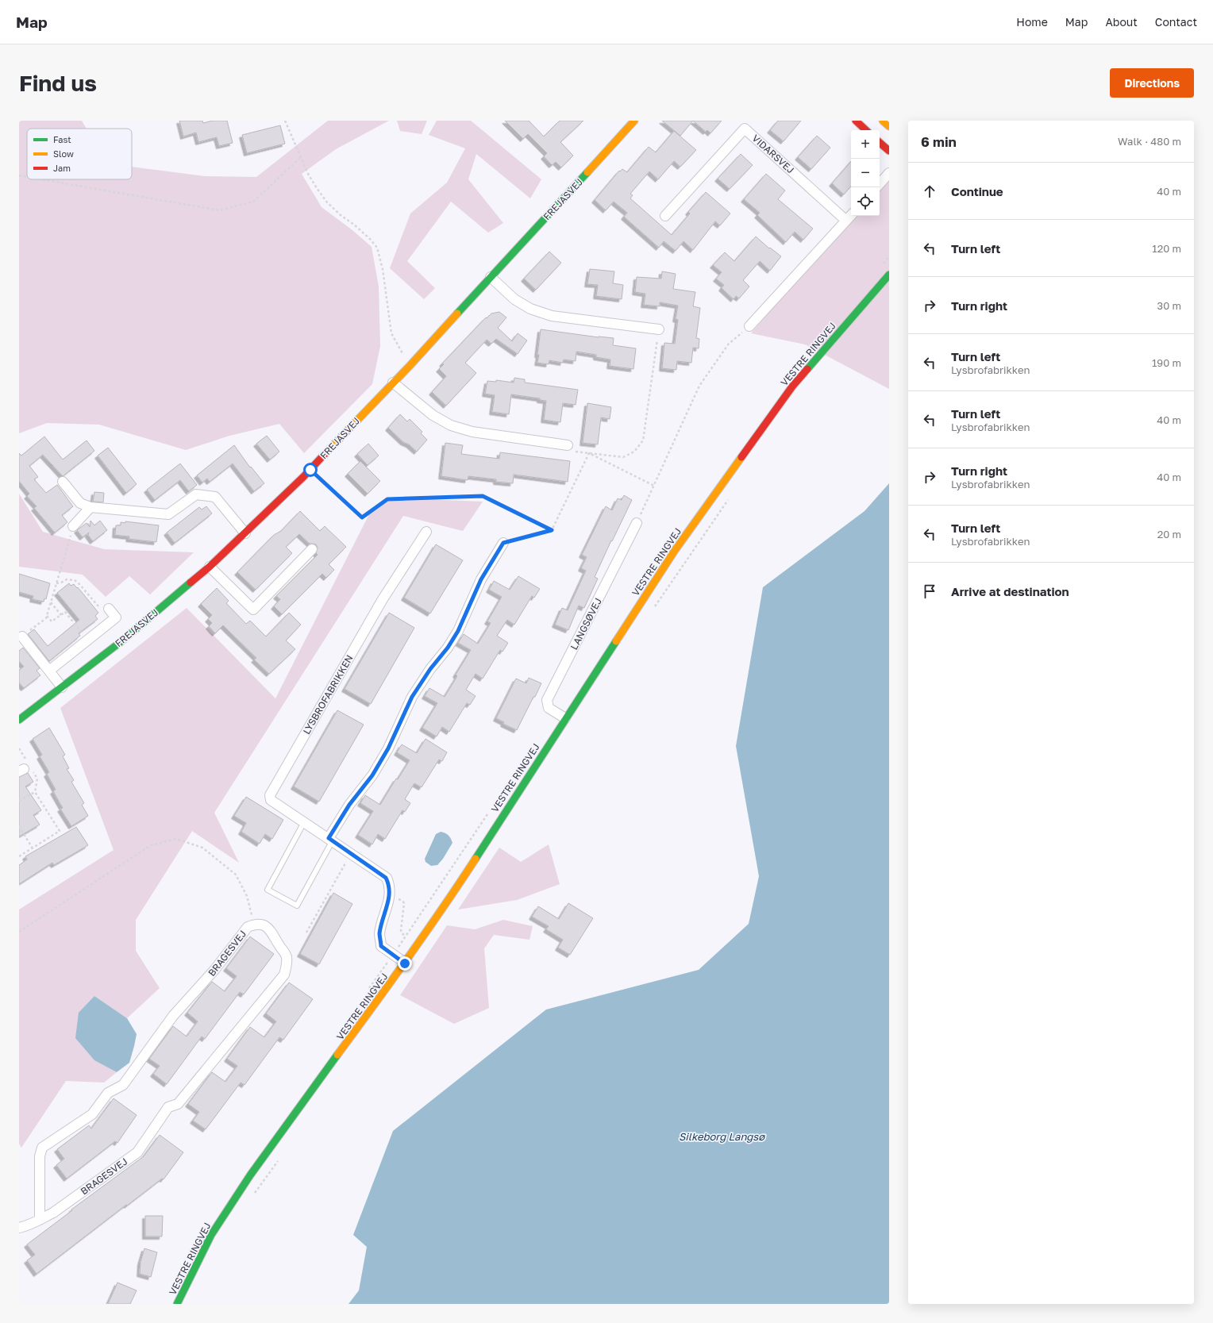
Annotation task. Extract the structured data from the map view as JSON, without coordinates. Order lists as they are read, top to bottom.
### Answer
{
  "streets": {
    "main road": ["FREJASVEJ", "VESTRE RINGVEJ"],
    "street": [
      "VIDARSVEJ",
      "LANGSØVEJ",
      "LYSBROFABRIKKEN",
      "BRAGESVEJ"
    ]
  },
  "crossings": [
    ["VESTRE RINGVEJ", "LANGSØVEJ"],
    ["VESTRE RINGVEJ", "LYSBROFABRIKKEN"]
  ],
  "water": ["Silkeborg Langsø"],
  "legend": ["Fast", "Slow", "Jam"],
  "page": {
    "header": "Map",
    "nav": [
      "Home",
      "Map",
      "About",
      "Contact"
    ],
    "buttons": "Directions",
    "title": "Find us",
    "heading": ["6 min", "Walk · 480 m"],
    "map_buttons": ["+", "−"],
    "list": [
      ["Continue", "40 m"],
      ["Turn left", "120 m"],
      ["Turn right", "30 m"],
      ["Turn left", "Lysbrofabrikken", "190 m"],
      ["Turn left", "Lysbrofabrikken", "40 m"],
      ["Turn right", "Lysbrofabrikken", "40 m"],
      ["Turn left", "Lysbrofabrikken", "20 m"],
      "Arrive at destination"
    ]
  }
}
